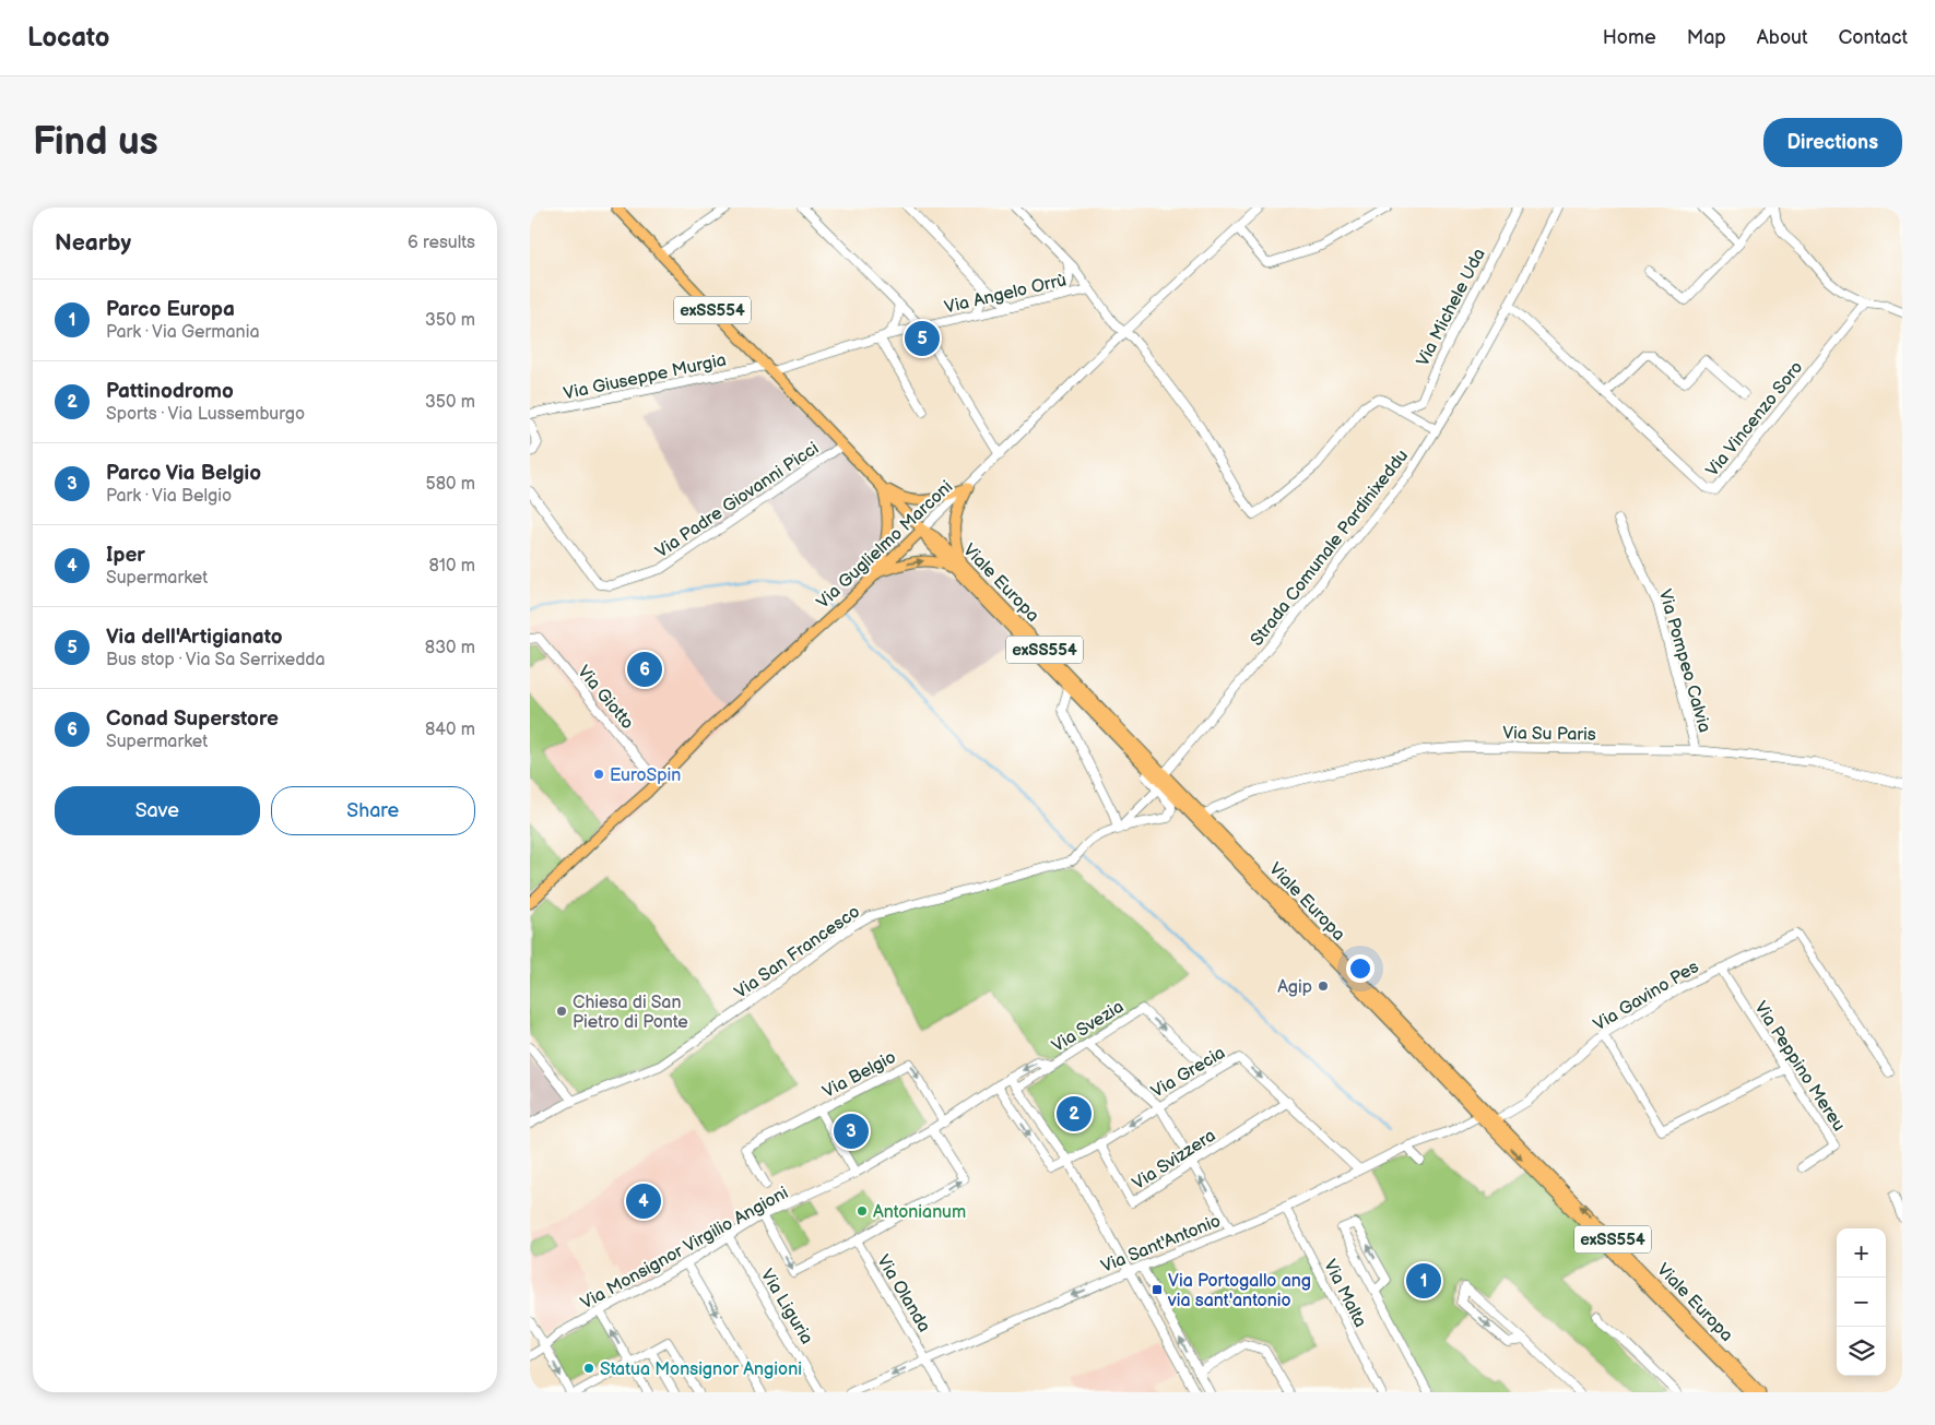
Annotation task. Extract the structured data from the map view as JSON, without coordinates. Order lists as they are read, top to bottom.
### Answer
{
  "streets": {
    "main road": ["exSS554", "Via Guglielmo Marconi", "Viale Europa"],
    "street": [
      "Via Angelo Orrù",
      "Via Michele Uda",
      "Via Giuseppe Murgia",
      "Via Vincenzo Soro",
      "Via Padre Giovanni Picci",
      "Strada Comunale Pardinixeddu",
      "Via Pompeo Calvia",
      "Via Giotto",
      "Via Su Paris",
      "Via San Francesco",
      "Via Gavino Pes",
      "Via Svezia",
      "Via Peppino Mereu",
      "Via Grecia",
      "Via Belgio",
      "Via Svizzera",
      "Via Sant'Antonio",
      "Via Monsignor Virgilio Angioni",
      "Via Olanda",
      "Via Malta",
      "Via Liguria"
    ]
  },
  "crossings": [
    ["Via Angelo Orrù", "Via Giuseppe Murgia"],
    ["Via Angelo Orrù", "Viale Europa"],
    ["Via Giuseppe Murgia", "Viale Europa"],
    ["Via Vincenzo Soro", "Strada Comunale Pardinixeddu"],
    ["Via Padre Giovanni Picci", "Viale Europa"],
    ["Via Guglielmo Marconi", "Viale Europa"],
    ["Via Guglielmo Marconi", "Via Giotto"],
    ["Strada Comunale Pardinixeddu", "Viale Europa"],
    ["Viale Europa", "Via Su Paris"],
    ["Viale Europa", "Via San Francesco"],
    ["Viale Europa", "Via Gavino Pes"],
    ["Viale Europa", "Via Sant'Antonio"],
    ["Via Pompeo Calvia", "Via Su Paris"],
    ["Via Gavino Pes", "Via Peppino Mereu"],
    ["Via Svezia", "Via Grecia"],
    ["Via Svezia", "Via Monsignor Virgilio Angioni"],
    ["Via Grecia", "Via Svizzera"],
    ["Via Grecia", "Via Sant'Antonio"],
    ["Via Belgio", "Via Monsignor Virgilio Angioni"],
    ["Via Sant'Antonio", "Via Olanda"],
    ["Via Sant'Antonio", "Via Malta"],
    ["Via Monsignor Virgilio Angioni", "Via Olanda"],
    ["Via Monsignor Virgilio Angioni", "Via Liguria"]
  ],
  "one_way": ["Via Sant'Antonio"],
  "places": {
    "other": [
      "EuroSpin",
      "Agip",
      "Chiesa di San Pietro di Ponte",
      "Antonianum",
      "Statua Monsignor Angioni"
    ],
    "transit": ["Via Portogallo ang via sant'antonio"]
  },
  "page": {
    "header": "Locato",
    "nav": [
      "Home",
      "Map",
      "About",
      "Contact"
    ],
    "buttons": [
      "Directions",
      ["Save", "Share"]
    ],
    "title": "Find us",
    "heading": ["Nearby", "6 results"],
    "list": [
      {
        "mark": "1",
        "name": "Parco Europa",
        "note": "Park · Via Germania",
        "value": "350 m"
      },
      {
        "mark": "2",
        "name": "Pattinodromo",
        "note": "Sports · Via Lussemburgo",
        "value": "350 m"
      },
      {
        "mark": "3",
        "name": "Parco Via Belgio",
        "note": "Park · Via Belgio",
        "value": "580 m"
      },
      {
        "mark": "4",
        "name": "Iper",
        "note": "Supermarket",
        "value": "810 m"
      },
      {
        "mark": "5",
        "name": "Via dell'Artigianato",
        "note": "Bus stop · Via Sa Serrixedda",
        "value": "830 m"
      },
      {
        "mark": "6",
        "name": "Conad Superstore",
        "note": "Supermarket",
        "value": "840 m"
      }
    ],
    "pins": [
      "5",
      "6",
      "2",
      "3",
      "4",
      "1"
    ],
    "map_buttons": ["+", "−"]
  }
}
